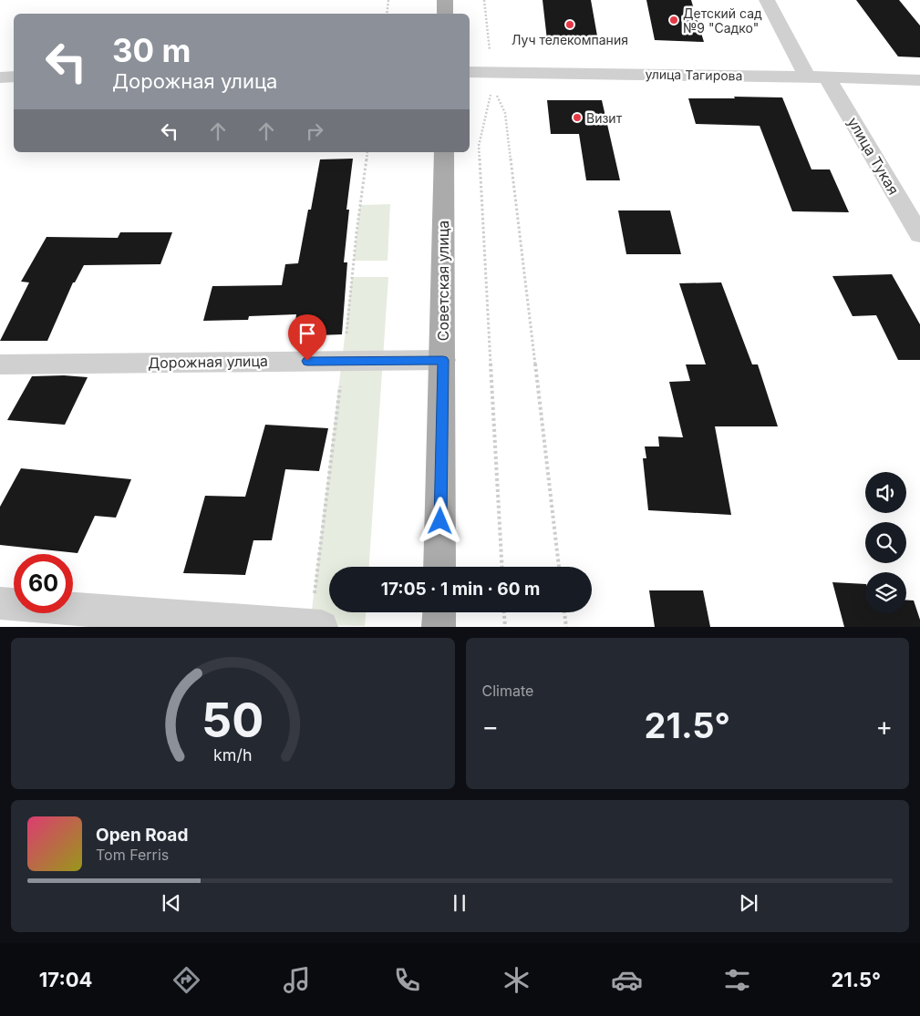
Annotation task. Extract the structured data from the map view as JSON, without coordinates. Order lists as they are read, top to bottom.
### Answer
{
  "streets": {
    "main road": ["Советская улица"],
    "street": ["улица Тагирова", "улица Тукая", "Дорожная улица"]
  },
  "crossings": [
    ["улица Тагирова", "улица Тукая"],
    ["Советская улица", "Дорожная улица"]
  ],
  "places": ["Детский сад №9 \"Садко\"", "Луч телекомпания", "Визит"],
  "page": {
    "turn": ["30 m", "Дорожная улица"],
    "limit": "60",
    "trip": "17:05 · 1 min · 60 m",
    "tile": "Climate",
    "heat": ["−", "21.5°", "+"],
    "song": ["Open Road", "Tom Ferris"],
    "tabs": ["17:04", "21.5°"],
    "gauge": ["50", "km/h"]
  }
}
